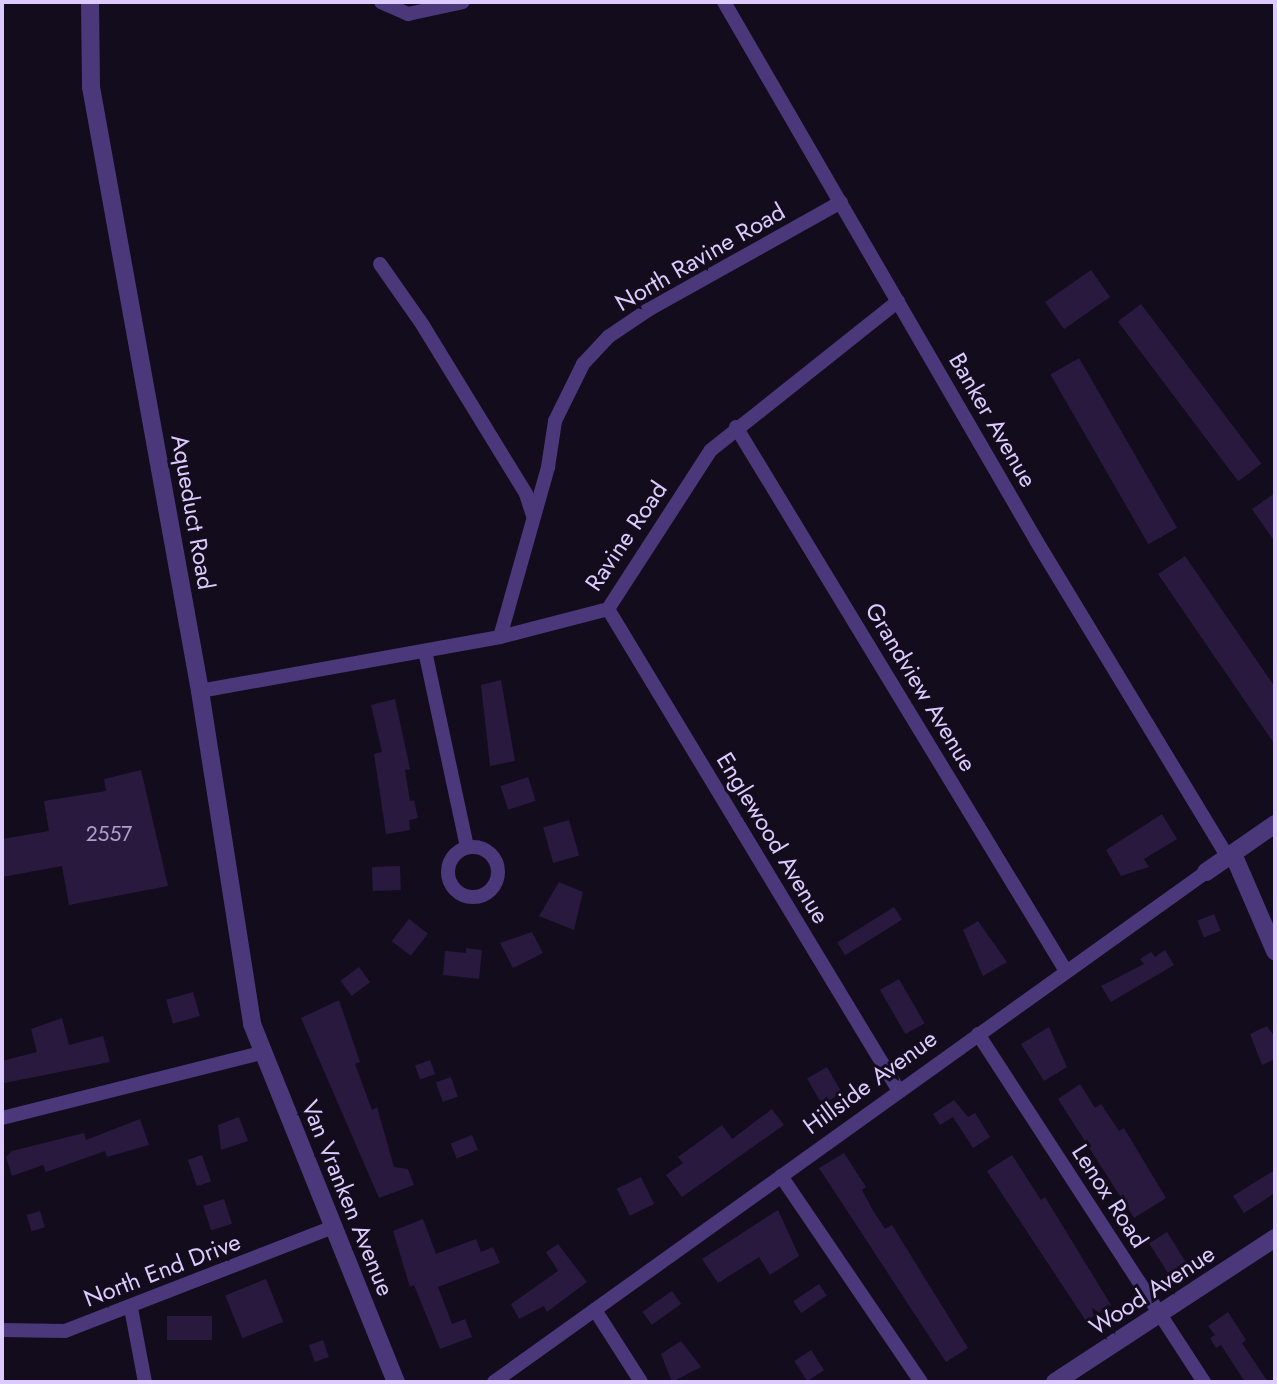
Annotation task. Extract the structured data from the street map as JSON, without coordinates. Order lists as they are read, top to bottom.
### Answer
{
  "streets": {
    "street": [
      "North Ravine Road",
      "Banker Avenue",
      "Aqueduct Road",
      "Ravine Road",
      "Grandview Avenue",
      "Englewood Avenue",
      "Hillside Avenue",
      "Lenox Road",
      "Van Vranken Avenue",
      "North End Drive",
      "Wood Avenue"
    ]
  },
  "crossings": [
    ["North Ravine Road", "Banker Avenue"],
    ["North Ravine Road", "Ravine Road"],
    ["Banker Avenue", "Ravine Road"],
    ["Banker Avenue", "Hillside Avenue"],
    ["Aqueduct Road", "Ravine Road"],
    ["Aqueduct Road", "Van Vranken Avenue"],
    ["Ravine Road", "Grandview Avenue"],
    ["Ravine Road", "Englewood Avenue"],
    ["Grandview Avenue", "Hillside Avenue"],
    ["Englewood Avenue", "Hillside Avenue"],
    ["Hillside Avenue", "Lenox Road"],
    ["Lenox Road", "Wood Avenue"],
    ["Van Vranken Avenue", "North End Drive"]
  ],
  "house_numbers": ["2557"]
}
